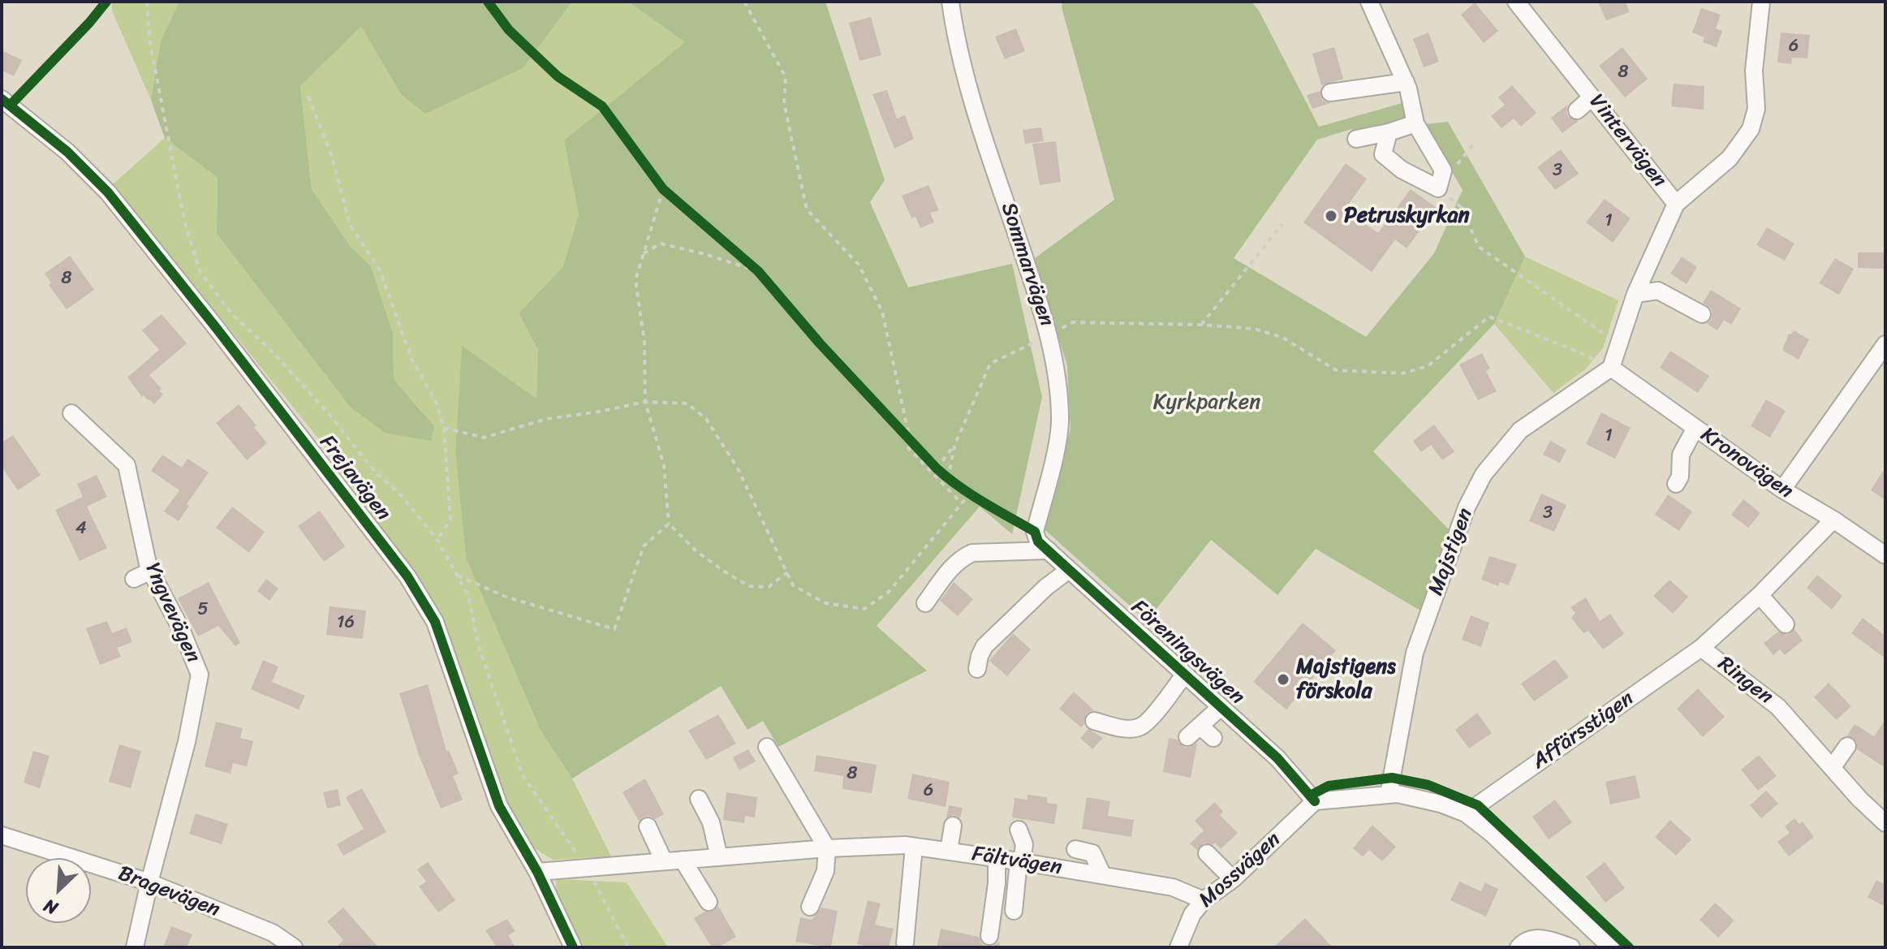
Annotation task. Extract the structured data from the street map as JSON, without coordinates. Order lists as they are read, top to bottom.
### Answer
{
  "streets": {
    "street": [
      "Vintervägen",
      "Sommarvägen",
      "Kronovägen",
      "Frejavägen",
      "Majstigen",
      "Yngvevägen",
      "Föreningsvägen",
      "Ringen",
      "Affärsstigen",
      "Fältvägen",
      "Mossvägen",
      "Bragevägen"
    ]
  },
  "crossings": [
    ["Vintervägen", "Kronovägen"],
    ["Vintervägen", "Majstigen"],
    ["Sommarvägen", "Föreningsvägen"],
    ["Kronovägen", "Majstigen"],
    ["Kronovägen", "Ringen"],
    ["Frejavägen", "Fältvägen"],
    ["Yngvevägen", "Bragevägen"],
    ["Föreningsvägen", "Mossvägen"],
    ["Ringen", "Affärsstigen"],
    ["Fältvägen", "Mossvägen"]
  ],
  "parks": ["Kyrkparken"],
  "places": ["Petruskyrkan", "Majstigens förskola"],
  "house_numbers": [
    "6",
    "8",
    "3",
    "1",
    "8",
    "1",
    "3",
    "4",
    "5",
    "16",
    "8",
    "6"
  ],
  "north": "bottom left"
}
